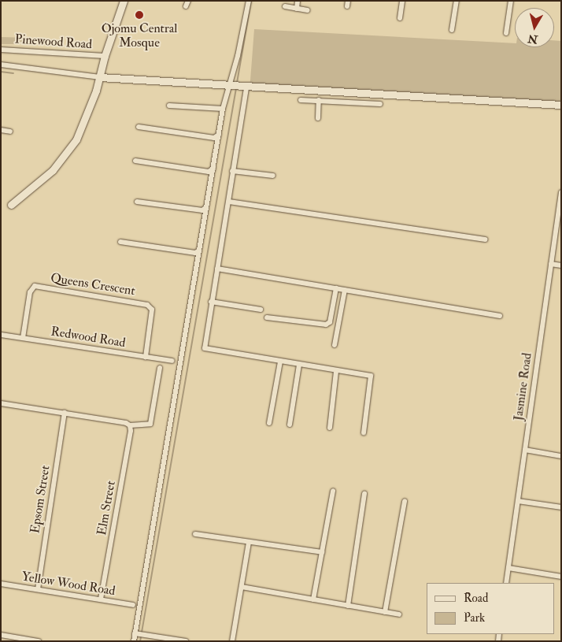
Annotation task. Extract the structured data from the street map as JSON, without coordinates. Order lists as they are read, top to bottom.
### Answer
{
  "streets": {
    "street": [
      "Pinewood Road",
      "Queens Crescent",
      "Redwood Road",
      "Jasmine Road",
      "Epsom Street",
      "Elm Street",
      "Yellow Wood Road"
    ]
  },
  "crossings": [
    ["Queens Crescent", "Redwood Road"],
    ["Epsom Street", "Yellow Wood Road"],
    ["Elm Street", "Yellow Wood Road"]
  ],
  "places": ["Ojomu Central Mosque"],
  "legend": ["Road", "Park"],
  "north": "bottom"
}
